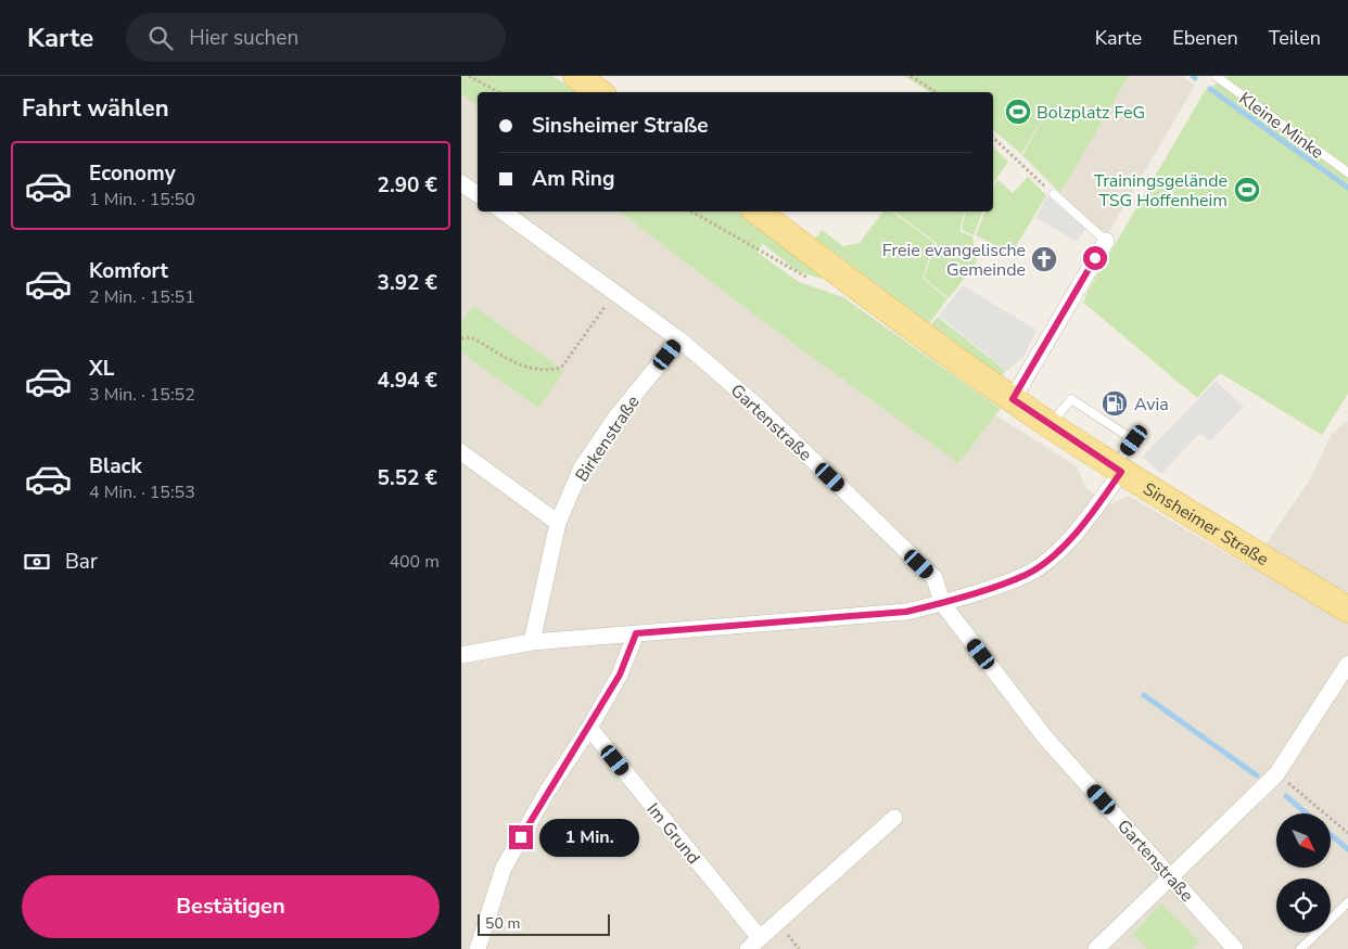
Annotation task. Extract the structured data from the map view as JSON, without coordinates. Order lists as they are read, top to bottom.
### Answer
{
  "streets": {
    "main road": ["Sinsheimer Straße"],
    "street": ["Gartenstraße", "Birkenstraße", "Im Grund"],
    "lane": ["Kleine Minke"]
  },
  "crossings": [
    ["Gartenstraße", "Birkenstraße"]
  ],
  "places": {
    "sports": ["Bolzplatz FeG", "Trainingsgelände TSG Hoffenheim"],
    "church": ["Freie evangelische Gemeinde"],
    "fuel station": ["Avia"]
  },
  "scale_bar": "50 m",
  "north": "bottom right",
  "page": {
    "header": "Karte",
    "search": "Hier suchen",
    "nav": ["Karte", "Ebenen", "Teilen"],
    "heading": "Fahrt wählen",
    "banner": ["Sinsheimer Straße", "Am Ring"],
    "list": [
      {
        "name": "Economy",
        "note": "1 Min. · 15:50",
        "value": "2.90 €"
      },
      {
        "name": "Komfort",
        "note": "2 Min. · 15:51",
        "value": "3.92 €"
      },
      {
        "name": "XL",
        "note": "3 Min. · 15:52",
        "value": "4.94 €"
      },
      {
        "name": "Black",
        "note": "4 Min. · 15:53",
        "value": "5.52 €"
      }
    ],
    "pay": ["Bar", "400 m"],
    "bubble": "1 Min.",
    "buttons": "Bestätigen",
    "scale": "50 m"
  }
}
